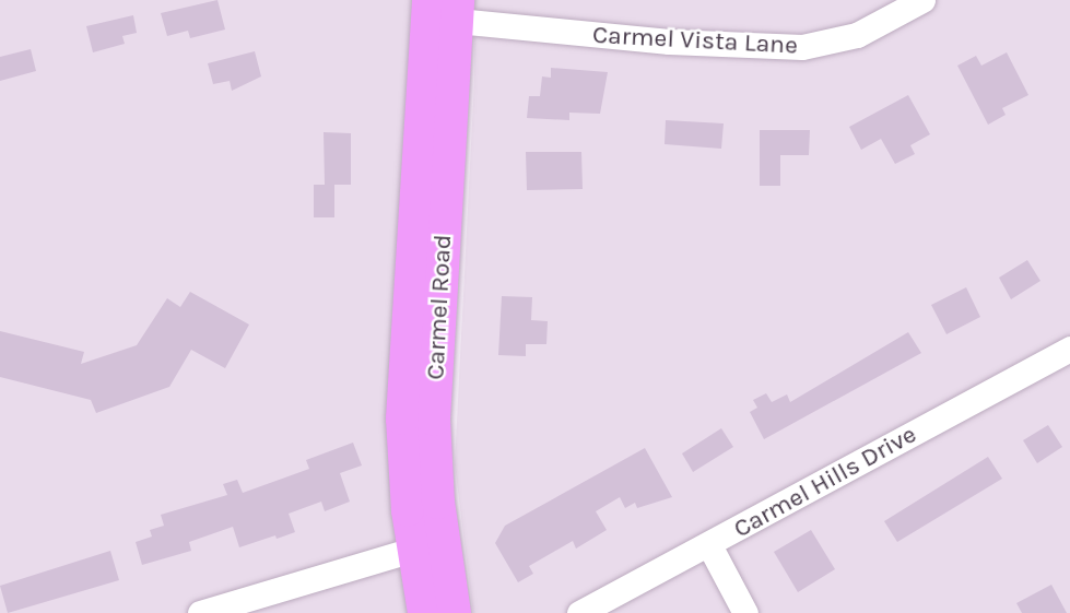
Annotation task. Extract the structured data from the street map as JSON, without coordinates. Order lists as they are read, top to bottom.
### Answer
{
  "streets": {
    "main road": ["Carmel Road"],
    "street": ["Carmel Vista Lane", "Carmel Hills Drive"]
  },
  "crossings": [
    ["Carmel Vista Lane", "Carmel Road"]
  ]
}
